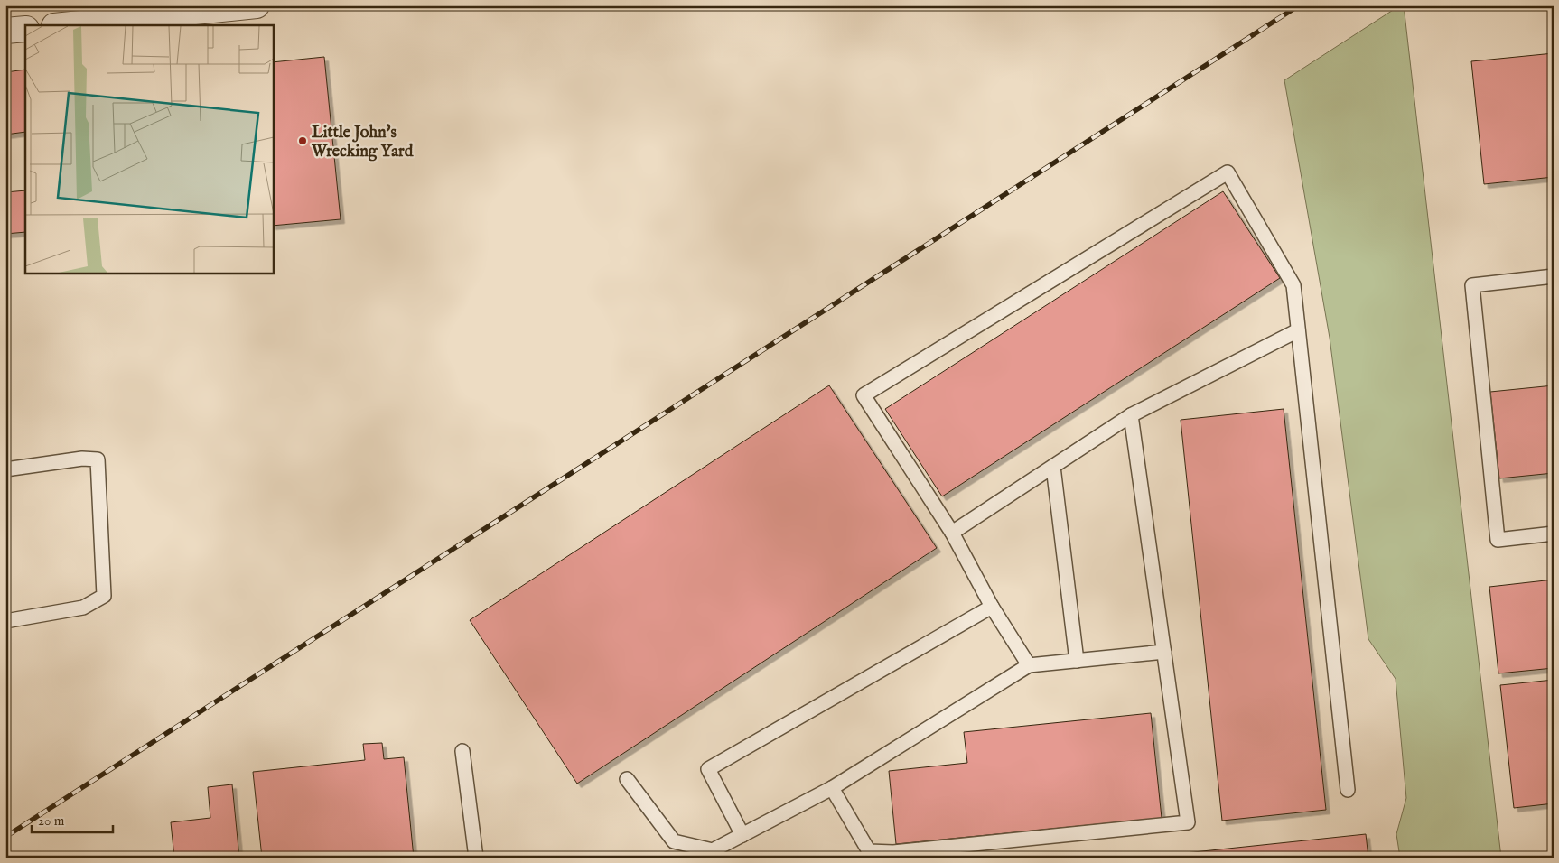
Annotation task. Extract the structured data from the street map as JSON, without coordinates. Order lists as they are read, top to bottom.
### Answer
{
  "places": ["Little John's Wrecking Yard"],
  "scale_bar": "20 m"
}
